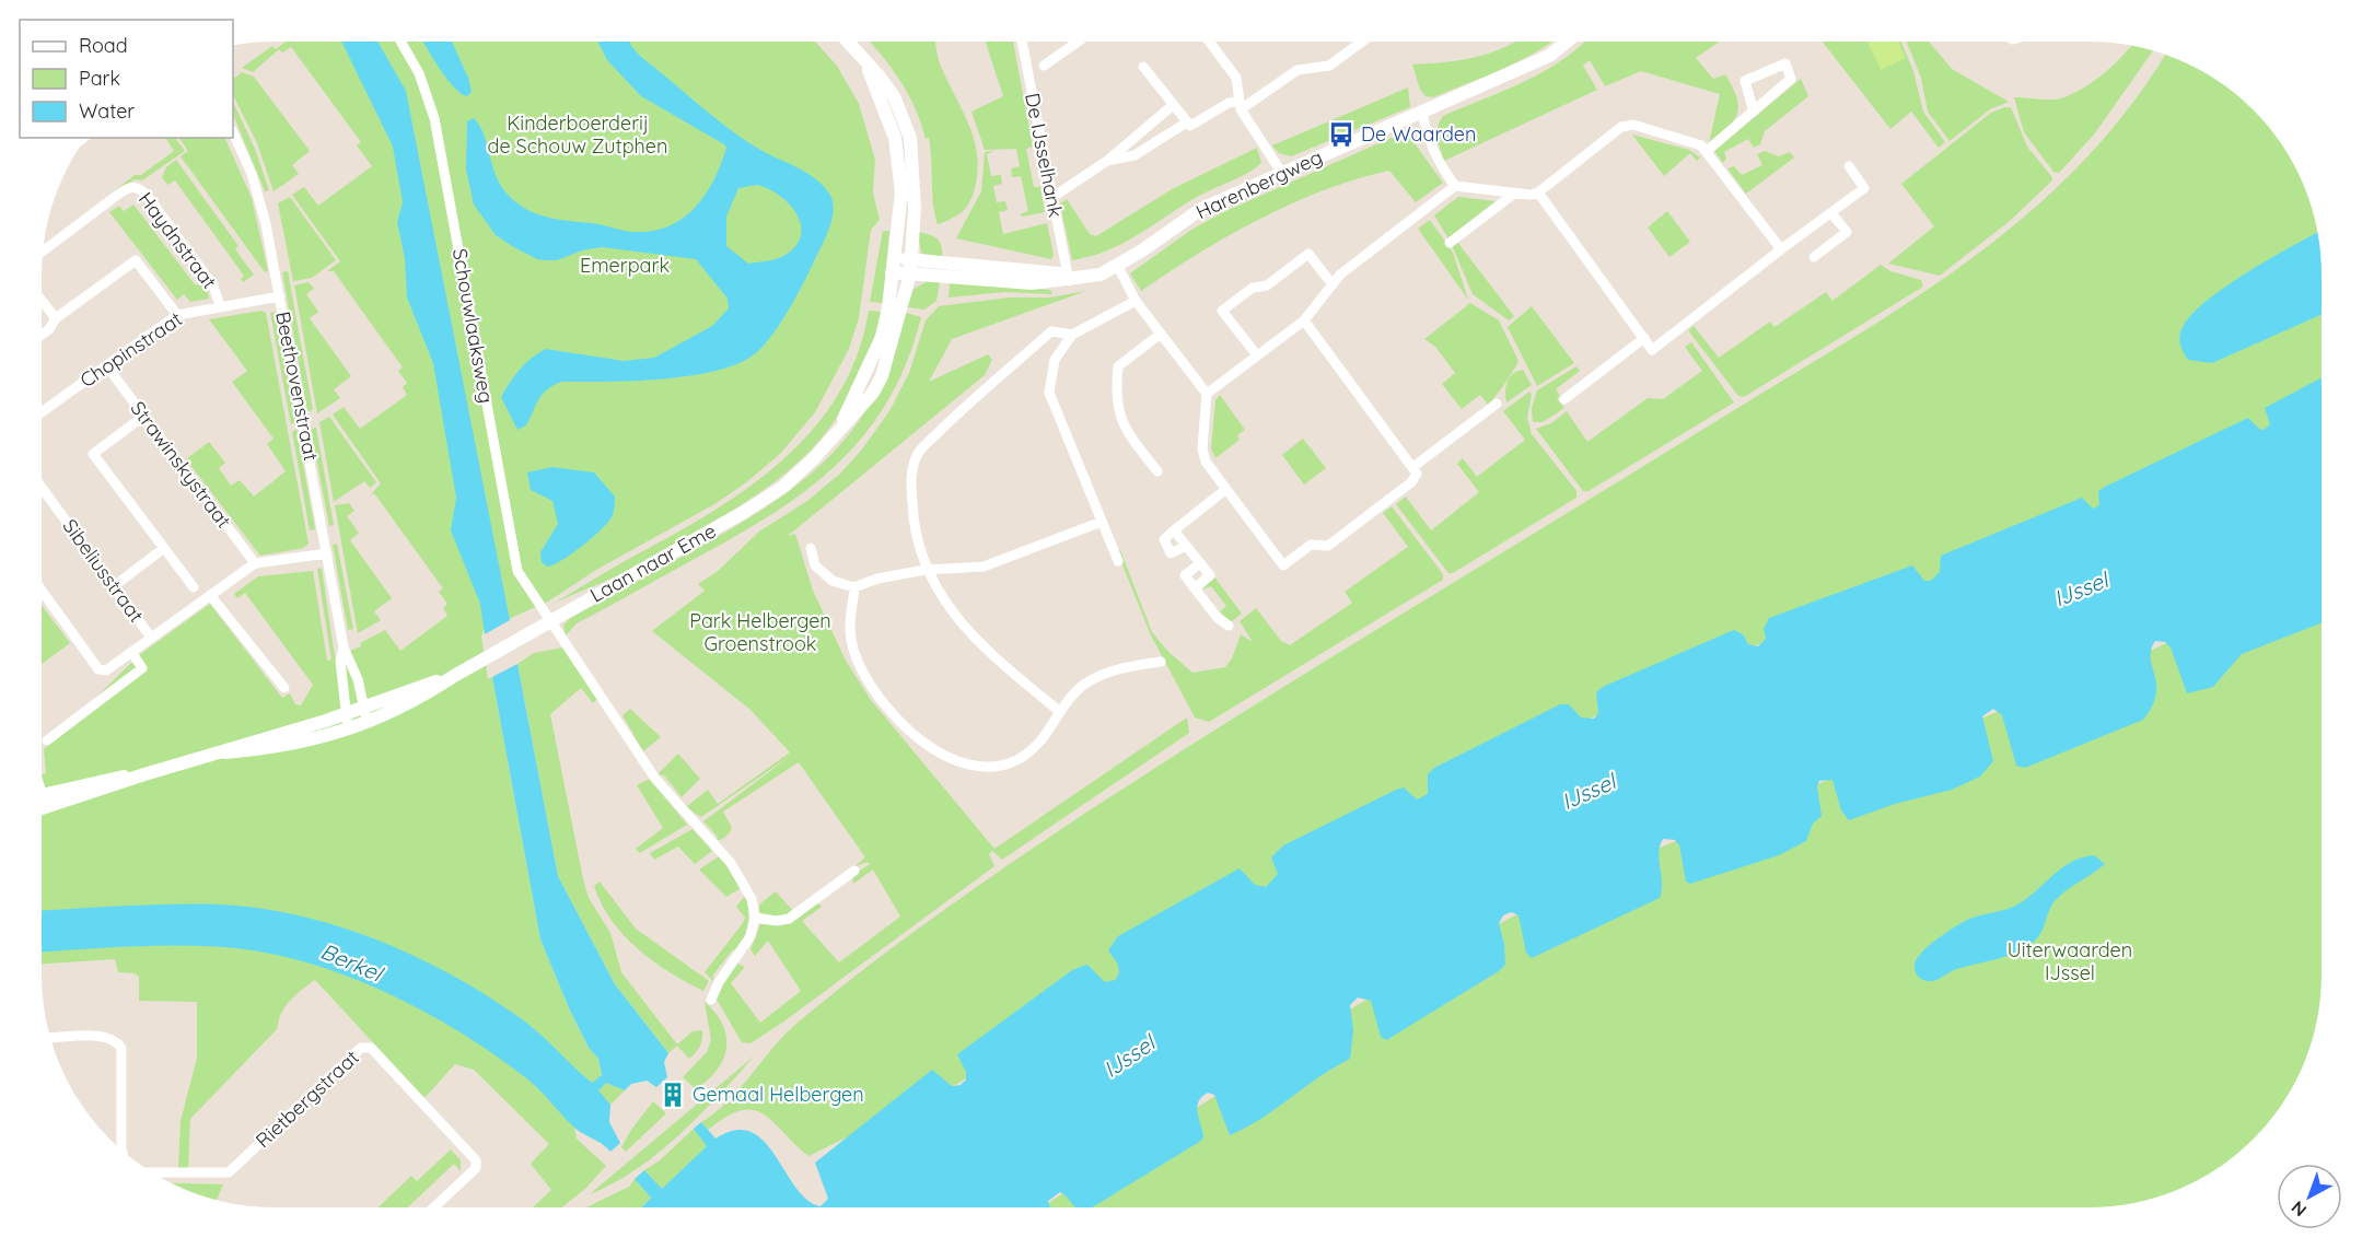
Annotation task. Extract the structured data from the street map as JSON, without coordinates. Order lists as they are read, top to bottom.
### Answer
{
  "streets": {
    "street": [
      "De IJsselhank",
      "Harenbergweg",
      "Haydnstraat",
      "Schouwlaaksweg",
      "Chopinstraat",
      "Beethovenstraat",
      "Strawinskystraat",
      "Laan naar Eme",
      "Sibeliusstraat",
      "Rietbergstraat"
    ]
  },
  "crossings": [
    ["De IJsselhank", "Harenbergweg"],
    ["Harenbergweg", "Laan naar Eme"],
    ["Haydnstraat", "Chopinstraat"],
    ["Schouwlaaksweg", "Laan naar Eme"],
    ["Chopinstraat", "Beethovenstraat"],
    ["Chopinstraat", "Strawinskystraat"],
    ["Beethovenstraat", "Laan naar Eme"]
  ],
  "water": ["IJssel", "Berkel"],
  "parks": [
    "Kinderboerderij de Schouw Zutphen",
    "Emerpark",
    "Park Helbergen Groenstrook",
    "Uiterwaarden IJssel"
  ],
  "places": {
    "bus stop": ["De Waarden"],
    "building": ["Gemaal Helbergen"]
  },
  "legend": ["Road", "Park", "Water"],
  "north": "bottom left"
}
